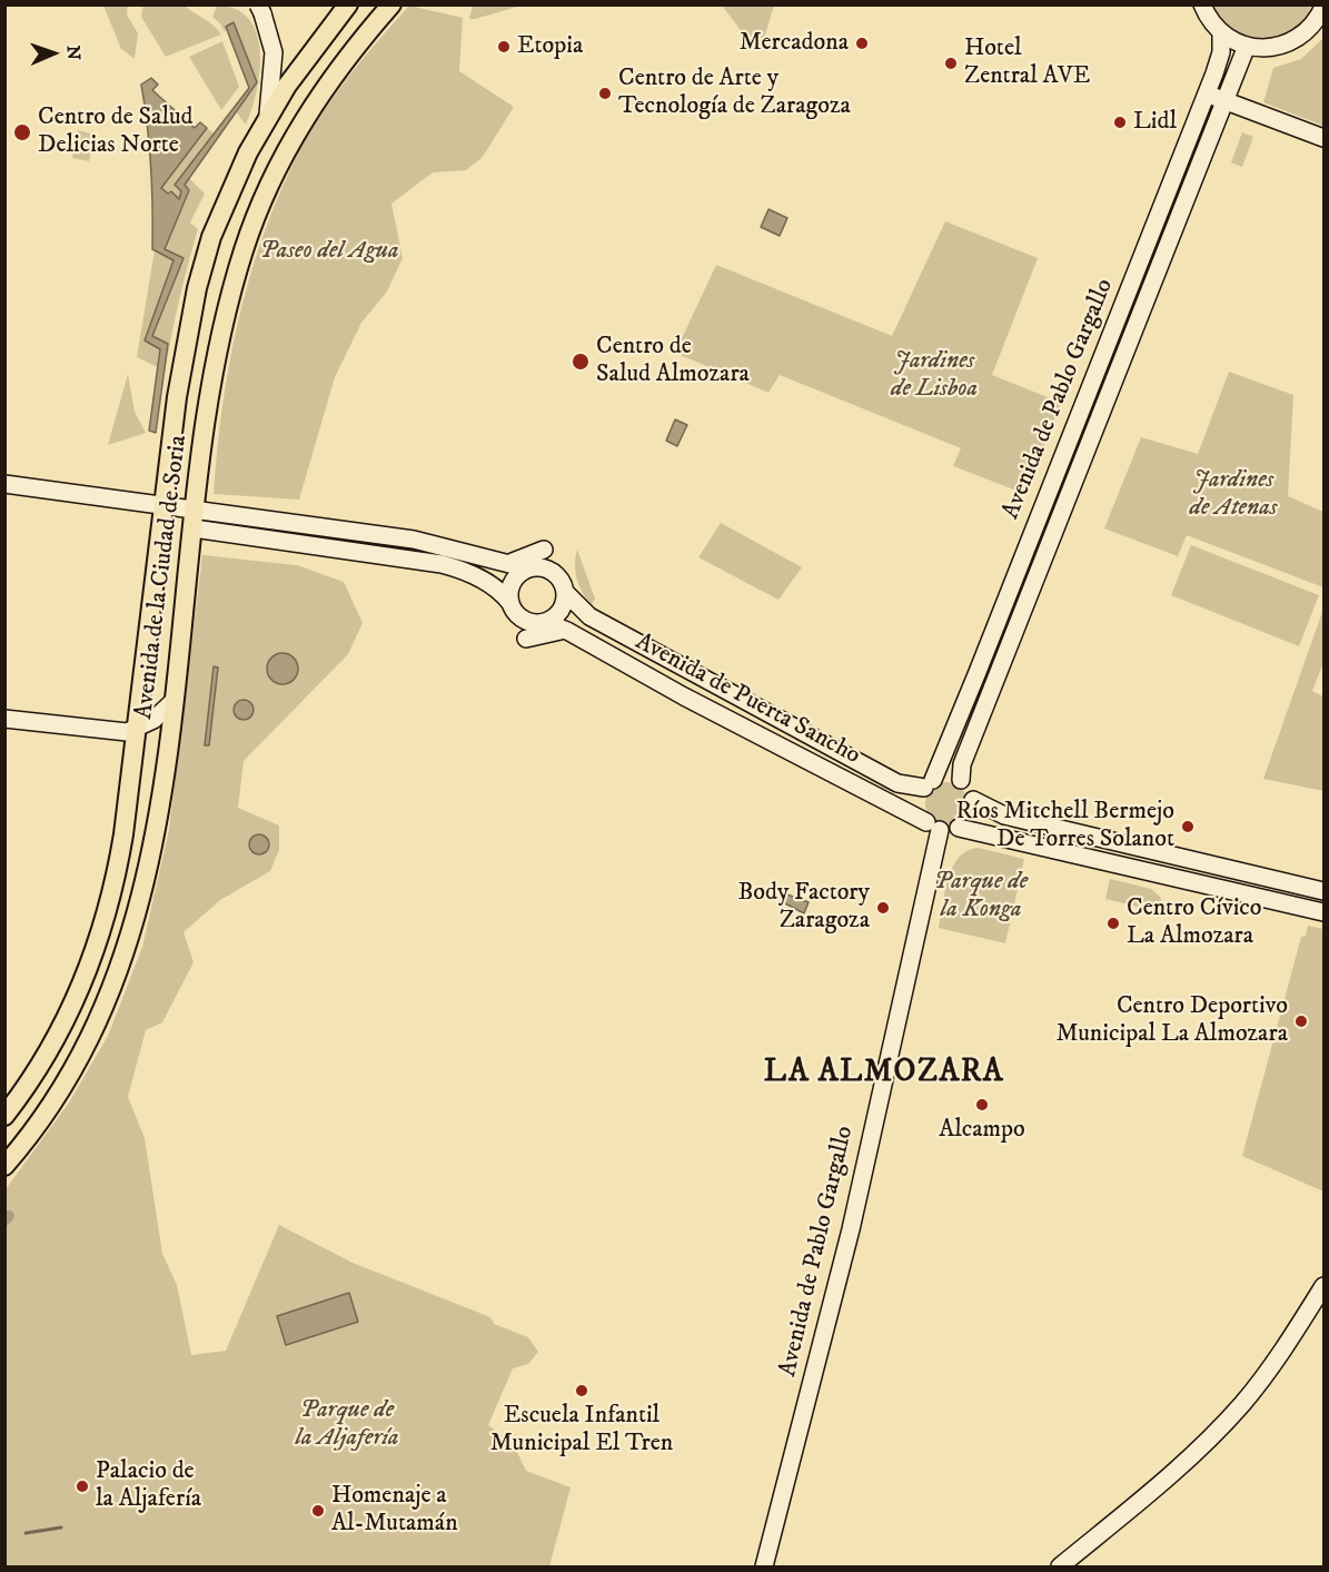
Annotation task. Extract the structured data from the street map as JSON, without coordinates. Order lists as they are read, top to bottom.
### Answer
{
  "streets": {
    "main road": ["Avenida de la Ciudad de Soria"],
    "street": ["Avenida de Pablo Gargallo", "Avenida de Puerta Sancho"]
  },
  "crossings": [
    ["Avenida de Pablo Gargallo", "Avenida de Puerta Sancho"]
  ],
  "districts": ["LA ALMOZARA"],
  "parks": [
    "Paseo del Agua",
    "Jardines de Lisboa",
    "Jardines de Atenas",
    "Parque de la Konga",
    "Parque de la Aljafería"
  ],
  "places": [
    "Mercadona",
    "Etopia",
    "Hotel Zentral AVE",
    "Centro de Arte y Tecnología de Zaragoza",
    "Lidl",
    "Centro de Salud Delicias Norte",
    "Centro de Salud Almozara",
    "Ríos Mitchell Bermejo De Torres Solanot",
    "Body Factory Zaragoza",
    "Centro Cívico La Almozara",
    "Centro Deportivo Municipal La Almozara",
    "Alcampo",
    "Escuela Infantil Municipal El Tren",
    "Palacio de la Aljafería",
    "Homenaje a Al-Mutamán"
  ],
  "north": "right"
}
